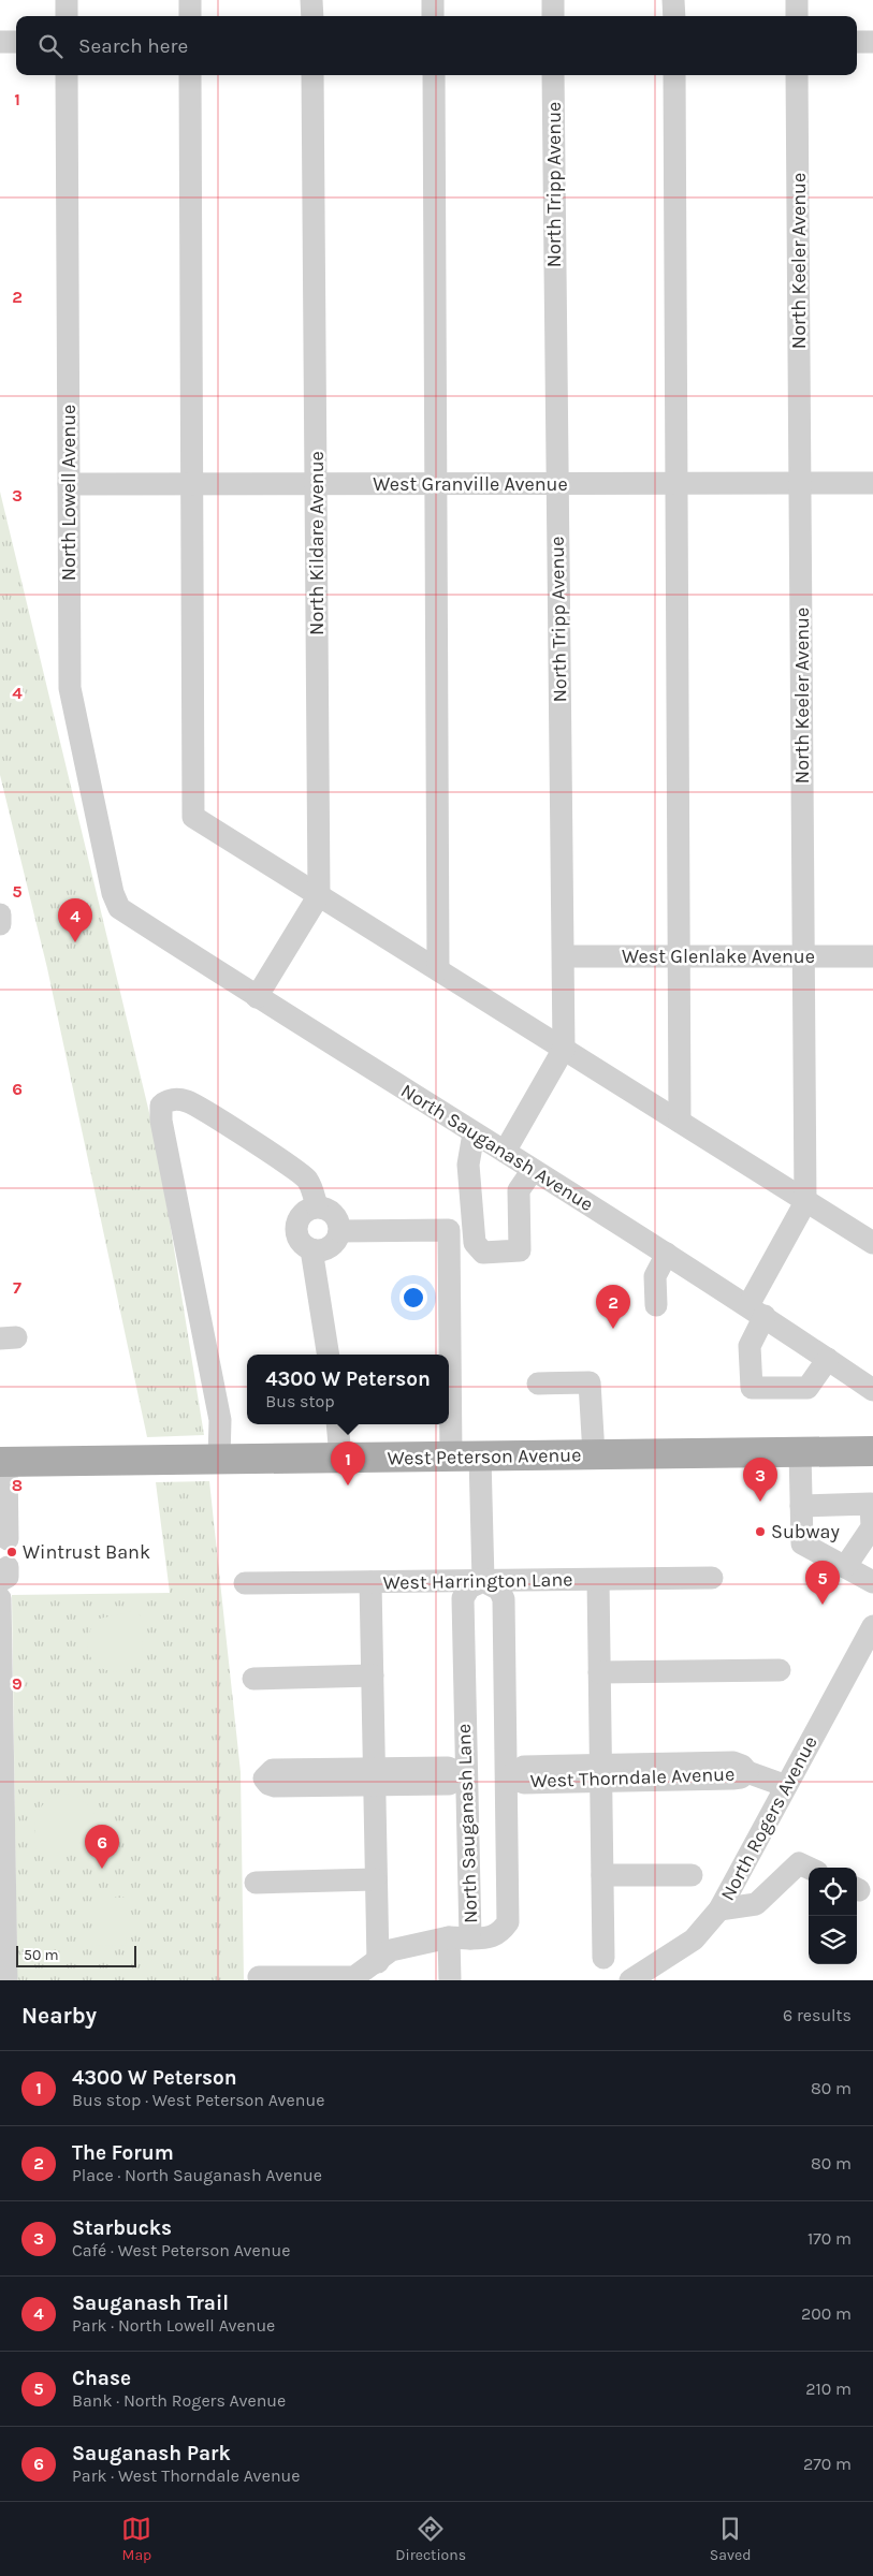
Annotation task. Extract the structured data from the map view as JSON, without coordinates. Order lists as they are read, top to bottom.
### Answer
{
  "streets": {
    "main road": ["West Peterson Avenue"],
    "street": [
      "North Tripp Avenue",
      "North Keeler Avenue",
      "West Granville Avenue",
      "North Lowell Avenue",
      "North Kildare Avenue",
      "West Glenlake Avenue",
      "North Sauganash Avenue",
      "West Harrington Lane",
      "West Thorndale Avenue",
      "North Rogers Avenue",
      "North Sauganash Lane"
    ]
  },
  "crossings": [
    ["North Tripp Avenue", "West Granville Avenue"],
    ["North Tripp Avenue", "West Glenlake Avenue"],
    ["North Tripp Avenue", "North Sauganash Avenue"],
    ["North Keeler Avenue", "West Granville Avenue"],
    ["North Keeler Avenue", "West Glenlake Avenue"],
    ["North Keeler Avenue", "North Sauganash Avenue"],
    ["West Granville Avenue", "North Lowell Avenue"],
    ["West Granville Avenue", "North Kildare Avenue"],
    ["North Lowell Avenue", "North Sauganash Avenue"],
    ["West Harrington Lane", "North Sauganash Lane"],
    ["West Thorndale Avenue", "North Rogers Avenue"],
    ["West Thorndale Avenue", "North Sauganash Lane"]
  ],
  "places": ["Subway", "Wintrust Bank"],
  "scale_bar": "50 m",
  "page": {
    "search": "Search here",
    "pins": [
      "4",
      "2",
      "1",
      "3",
      "5",
      "6"
    ],
    "popup": ["4300 W Peterson", "Bus stop"],
    "scale": "50 m",
    "heading": ["Nearby", "6 results"],
    "list": [
      {
        "mark": "1",
        "name": "4300 W Peterson",
        "note": "Bus stop · West Peterson Avenue",
        "value": "80 m"
      },
      {
        "mark": "2",
        "name": "The Forum",
        "note": "Place · North Sauganash Avenue",
        "value": "80 m"
      },
      {
        "mark": "3",
        "name": "Starbucks",
        "note": "Café · West Peterson Avenue",
        "value": "170 m"
      },
      {
        "mark": "4",
        "name": "Sauganash Trail",
        "note": "Park · North Lowell Avenue",
        "value": "200 m"
      },
      {
        "mark": "5",
        "name": "Chase",
        "note": "Bank · North Rogers Avenue",
        "value": "210 m"
      },
      {
        "mark": "6",
        "name": "Sauganash Park",
        "note": "Park · West Thorndale Avenue",
        "value": "270 m"
      }
    ],
    "nav": ["Map", "Directions", "Saved"]
  },
  "grid": {
    "rows": [
      "1",
      "2",
      "3",
      "4",
      "5",
      "6",
      "7",
      "8",
      "9"
    ]
  }
}
